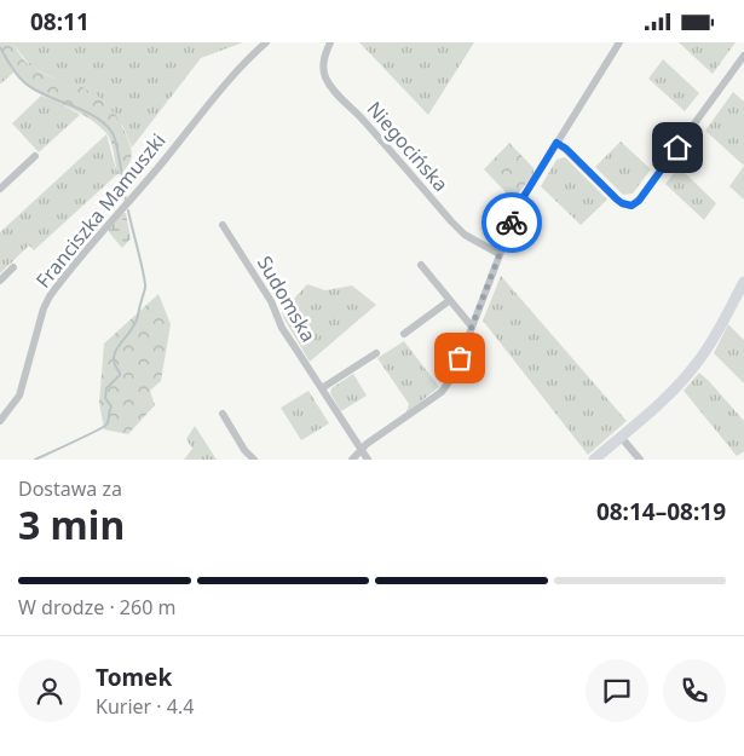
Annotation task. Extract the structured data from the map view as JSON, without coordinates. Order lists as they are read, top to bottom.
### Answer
{
  "streets": {
    "street": ["Niegocińska", "Franciszka Mamuszki", "Sudomska"]
  },
  "page": {
    "status": "08:11",
    "heading": ["3 min", "Dostawa za", "08:14–08:19"],
    "panel": ["Tomek", "Kurier · 4.4"],
    "bar": "W drodze · 260 m"
  }
}
